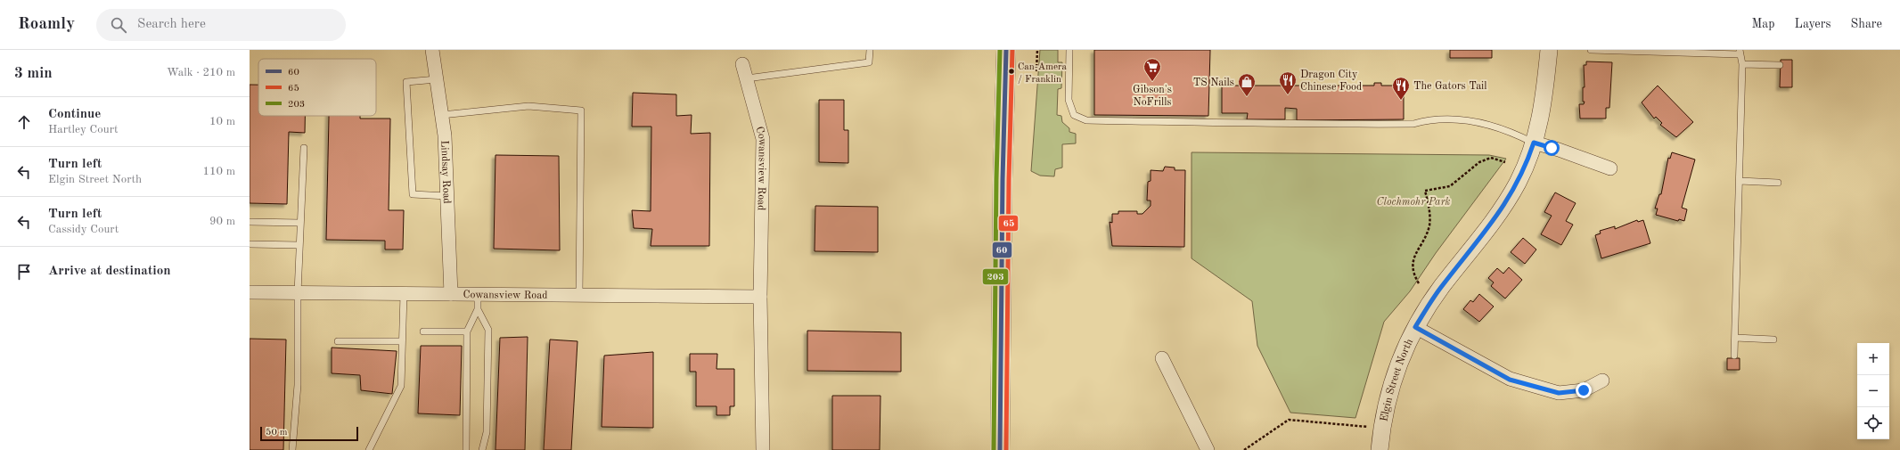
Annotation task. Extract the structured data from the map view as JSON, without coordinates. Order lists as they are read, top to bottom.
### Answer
{
  "streets": {
    "street": ["Cowansview Road", "Lindsay Road", "Elgin Street North"]
  },
  "crossings": [
    ["Cowansview Road", "Lindsay Road"]
  ],
  "parks": ["Clochmohr Park"],
  "places": {
    "other": ["Can-Amera / Franklin"],
    "supermarket": ["Gibson's NoFrills"],
    "restaurant": ["Dragon City Chinese Food", "The Gators Tail"],
    "shop": ["TS Nails"]
  },
  "lines": ["transit line 60", "transit line 65", "transit line 203"],
  "legend": ["60", "65", "203"],
  "scale_bar": "50 m",
  "page": {
    "header": "Roamly",
    "search": "Search here",
    "nav": ["Map", "Layers", "Share"],
    "heading": ["3 min", "Walk · 210 m"],
    "list": [
      ["Continue", "Hartley Court", "10 m"],
      ["Turn left", "Elgin Street North", "110 m"],
      ["Turn left", "Cassidy Court", "90 m"],
      "Arrive at destination"
    ],
    "map_buttons": ["+", "−"],
    "scale": "50 m"
  }
}
